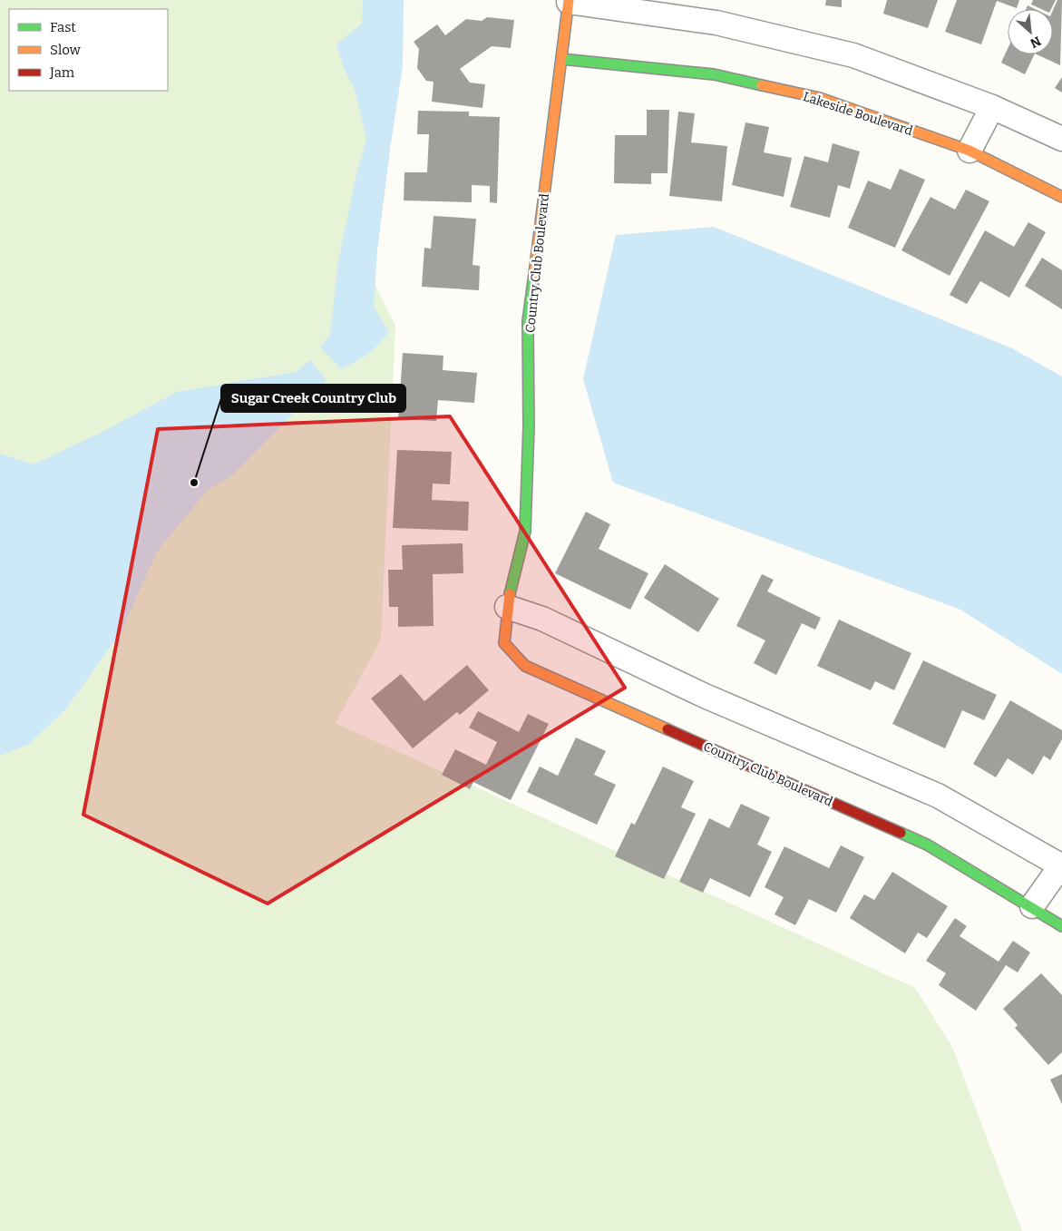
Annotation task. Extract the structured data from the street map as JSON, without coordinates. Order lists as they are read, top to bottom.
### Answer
{
  "streets": {
    "street": ["Lakeside Boulevard", "Country Club Boulevard"]
  },
  "crossings": [
    ["Lakeside Boulevard", "Country Club Boulevard"]
  ],
  "places": ["Sugar Creek Country Club"],
  "legend": ["Fast", "Slow", "Jam"],
  "north": "bottom right"
}
